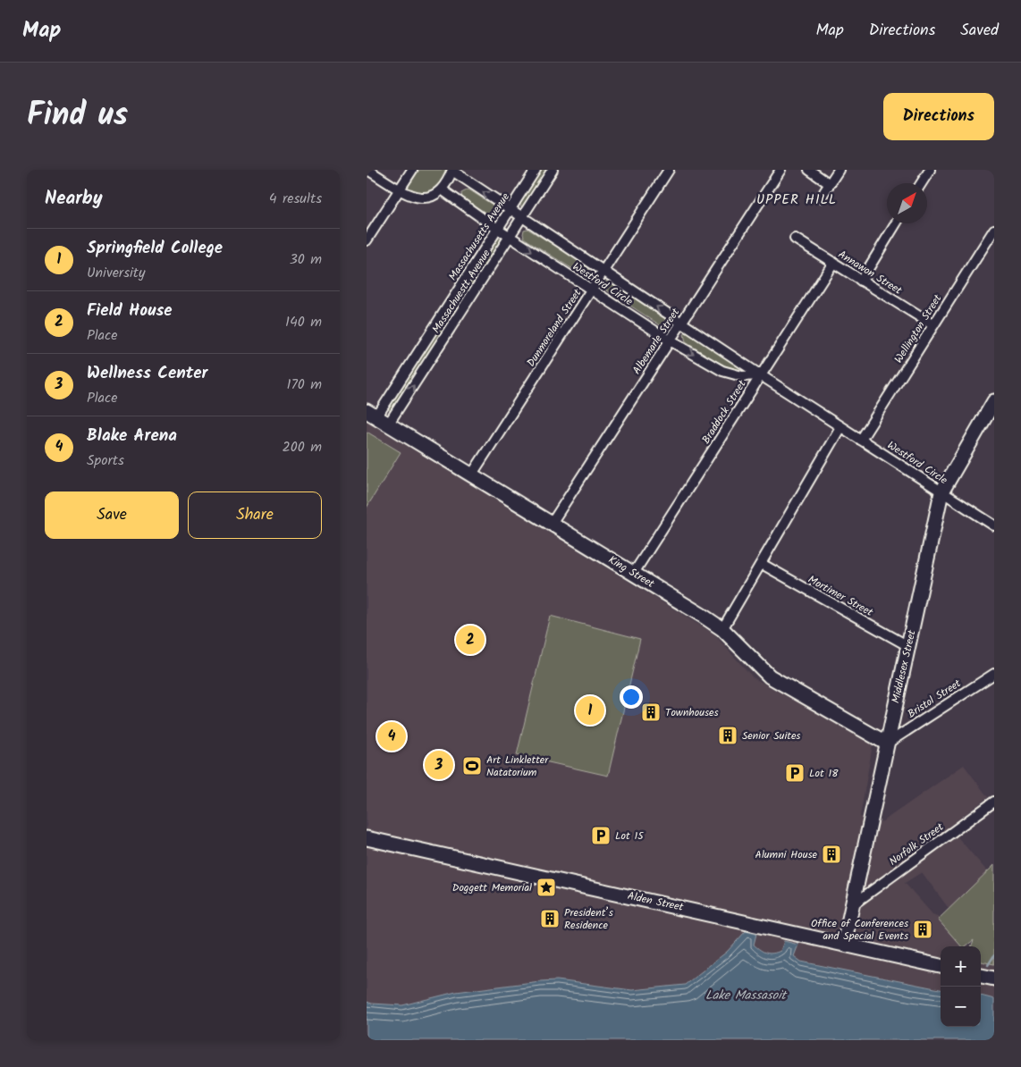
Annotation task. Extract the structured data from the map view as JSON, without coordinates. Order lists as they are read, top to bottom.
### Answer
{
  "streets": {
    "street": [
      "Massachusetts Avenue",
      "Annawon Street",
      "Westford Circle",
      "Massachuestt Avenue",
      "Dunmoreland Street",
      "Wellington Street",
      "Albemarle Street",
      "Braddock Street",
      "King Street",
      "Mortimer Street",
      "Middlesex Street",
      "Bristol Street",
      "Norfolk Street",
      "Alden Street"
    ]
  },
  "crossings": [
    ["Massachusetts Avenue", "Westford Circle"],
    ["Massachusetts Avenue", "Massachuestt Avenue"],
    ["Massachusetts Avenue", "King Street"],
    ["Annawon Street", "Wellington Street"],
    ["Annawon Street", "Braddock Street"],
    ["Westford Circle", "Massachuestt Avenue"],
    ["Westford Circle", "Dunmoreland Street"],
    ["Westford Circle", "Wellington Street"],
    ["Westford Circle", "Albemarle Street"],
    ["Westford Circle", "Braddock Street"],
    ["Westford Circle", "Middlesex Street"],
    ["Massachuestt Avenue", "King Street"],
    ["Dunmoreland Street", "King Street"],
    ["Albemarle Street", "King Street"],
    ["Braddock Street", "King Street"],
    ["King Street", "Middlesex Street"],
    ["King Street", "Bristol Street"],
    ["Mortimer Street", "Middlesex Street"],
    ["Middlesex Street", "Bristol Street"],
    ["Middlesex Street", "Norfolk Street"],
    ["Middlesex Street", "Alden Street"]
  ],
  "one_way": ["Massachuestt Avenue"],
  "districts": ["UPPER HILL"],
  "water": ["Lake Massasoit"],
  "places": {
    "building": [
      "Townhouses",
      "Senior Suites",
      "Alumni House",
      "President’s Residence",
      "Office of Conferences and Special Events"
    ],
    "sports": ["Art Linkletter Natatorium"],
    "parking": ["Lot 18", "Lot 15"],
    "place": ["Doggett Memorial"]
  },
  "north": "top right",
  "page": {
    "header": "Map",
    "nav": ["Map", "Directions", "Saved"],
    "title": "Find us",
    "buttons": [
      "Directions",
      ["Save", "Share"]
    ],
    "heading": ["Nearby", "4 results"],
    "list": [
      {
        "mark": "1",
        "name": "Springfield College",
        "note": "University",
        "value": "30 m"
      },
      {
        "mark": "2",
        "name": "Field House",
        "note": "Place",
        "value": "140 m"
      },
      {
        "mark": "3",
        "name": "Wellness Center",
        "note": "Place",
        "value": "170 m"
      },
      {
        "mark": "4",
        "name": "Blake Arena",
        "note": "Sports",
        "value": "200 m"
      }
    ],
    "pins": [
      "2",
      "1",
      "4",
      "3"
    ],
    "map_buttons": ["+", "−"]
  }
}
